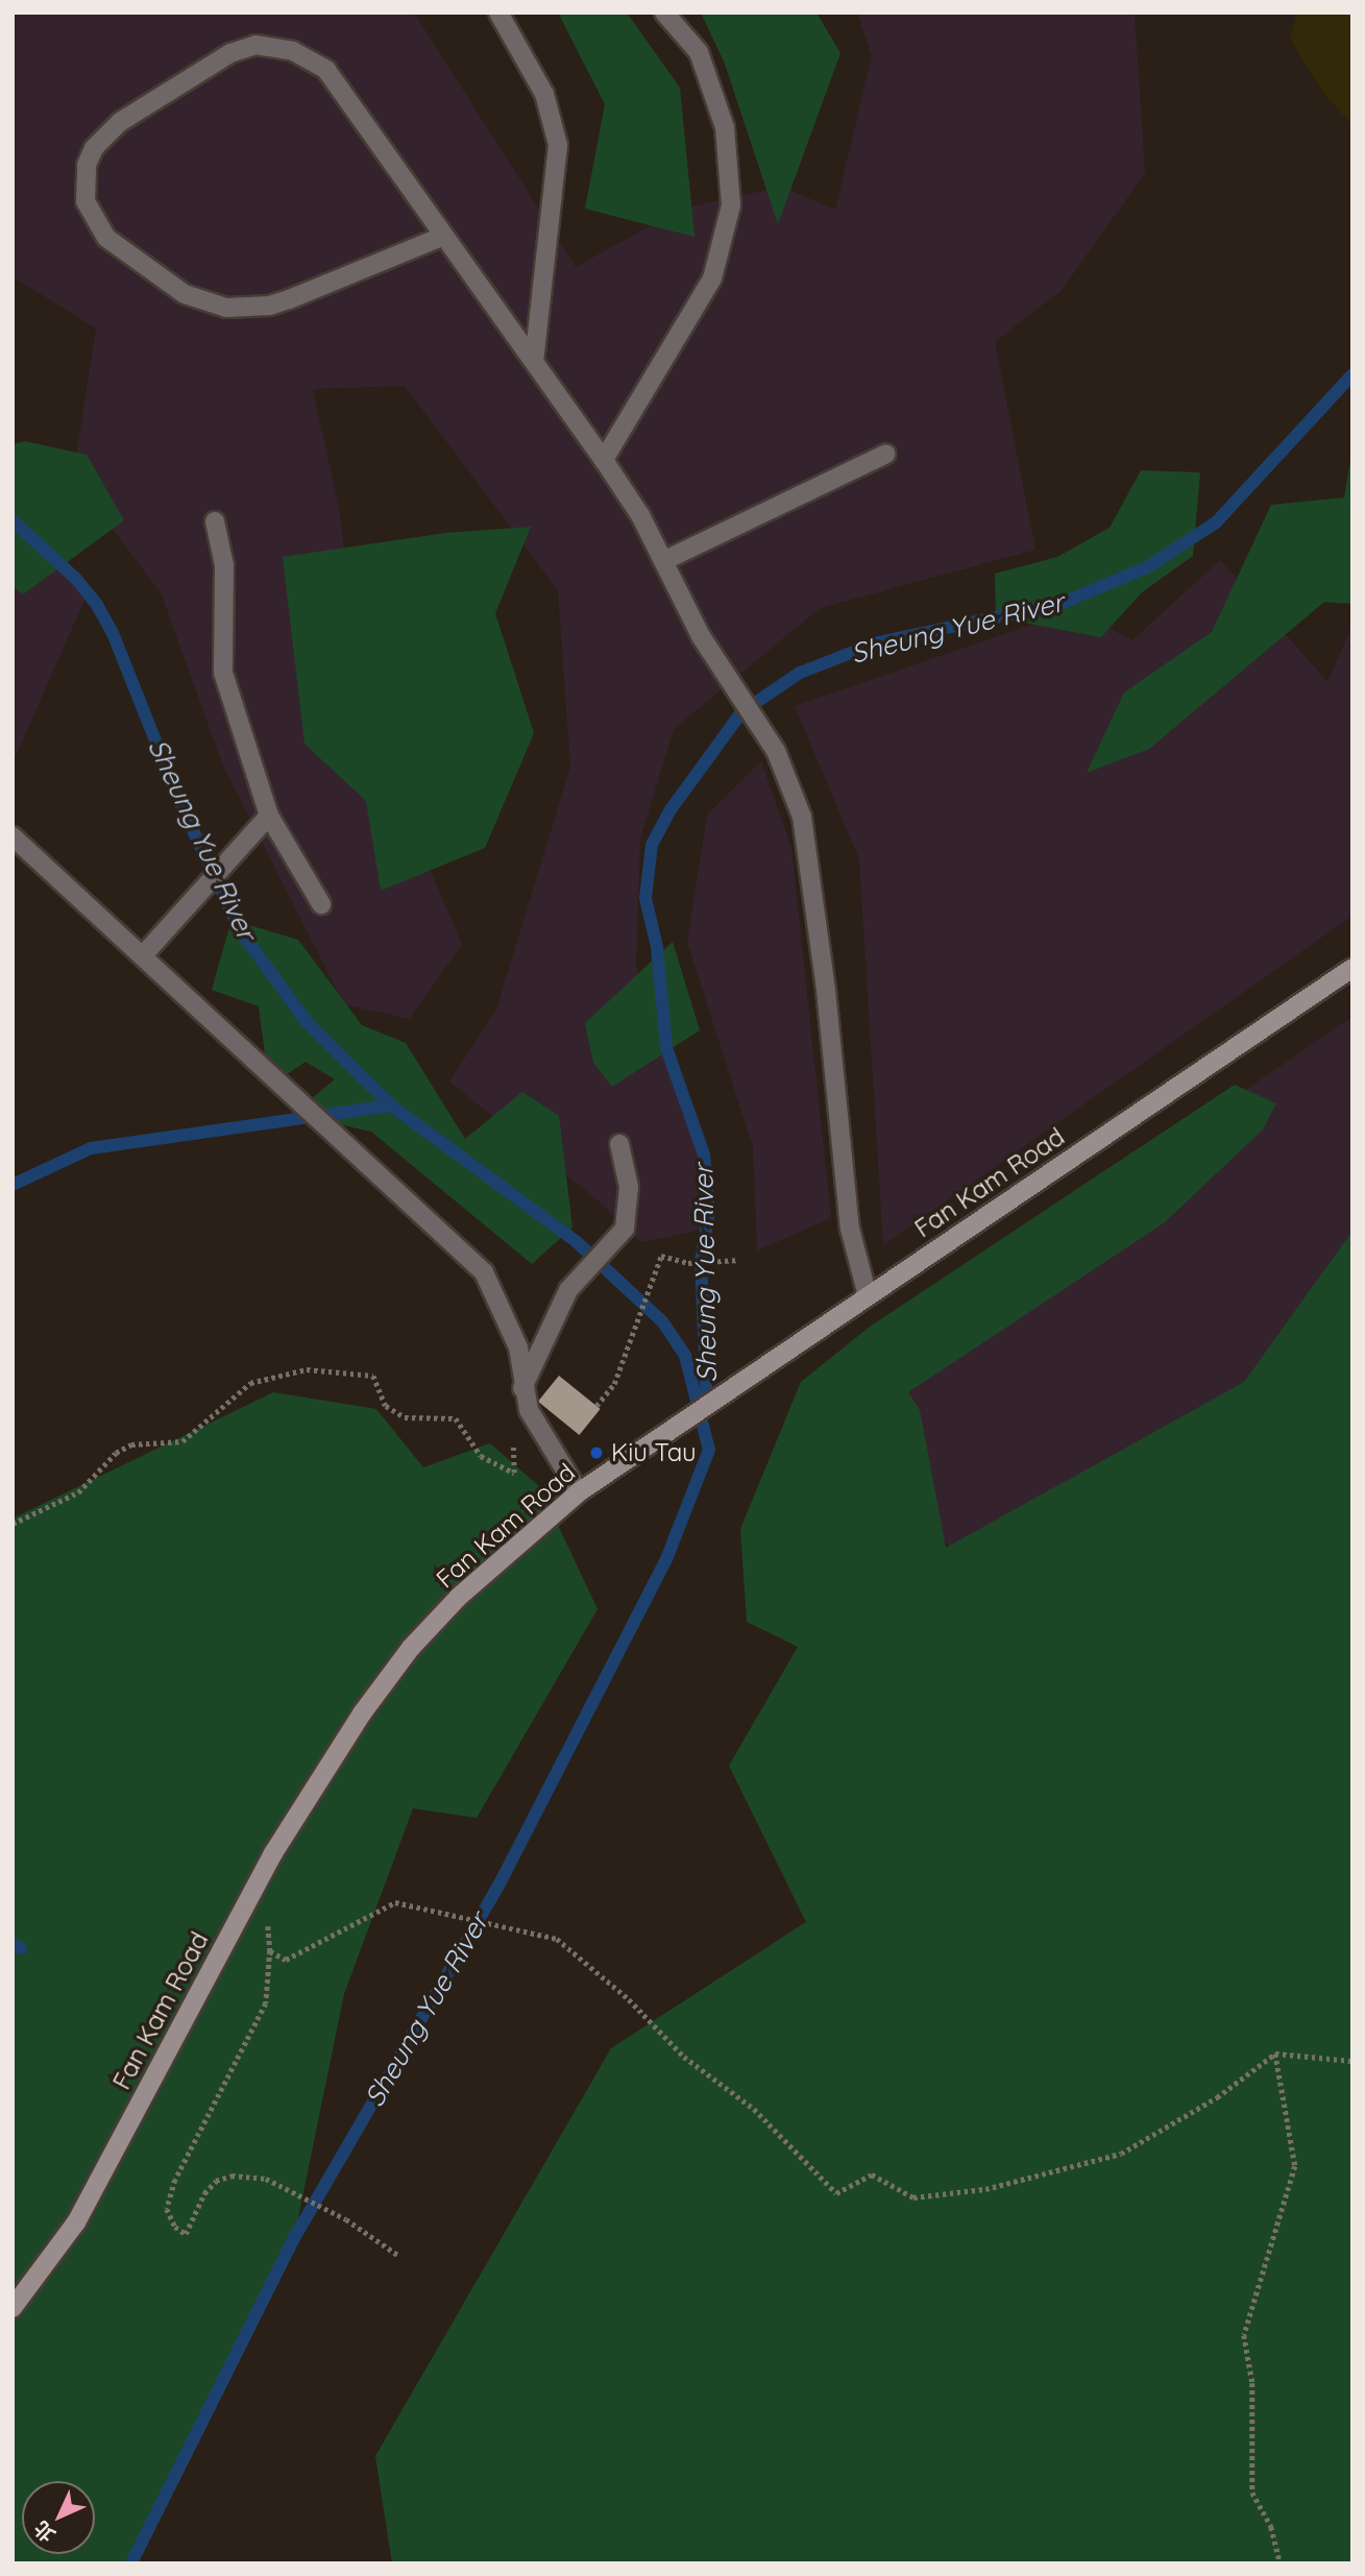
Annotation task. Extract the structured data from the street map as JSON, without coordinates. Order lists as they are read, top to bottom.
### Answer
{
  "streets": {
    "main road": ["Fan Kam Road"]
  },
  "water": ["Sheung Yue River"],
  "places": ["Kiu Tau"],
  "north": "bottom left"
}
